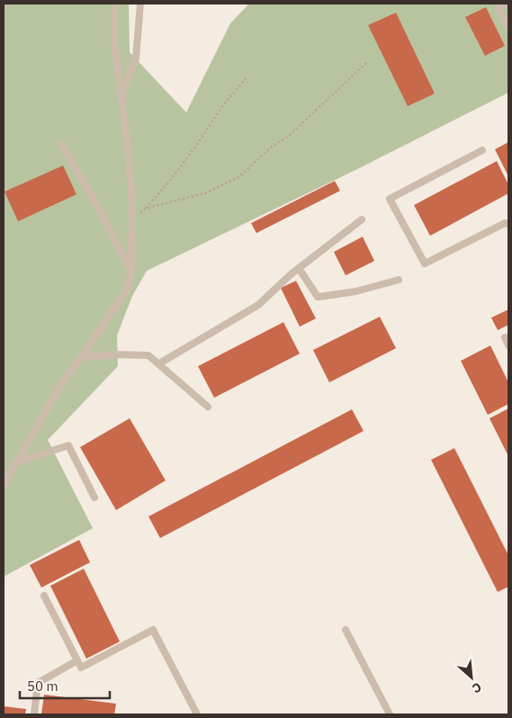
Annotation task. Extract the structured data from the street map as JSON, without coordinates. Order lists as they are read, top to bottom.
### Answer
{
  "scale_bar": "50 m",
  "north": "bottom right"
}
